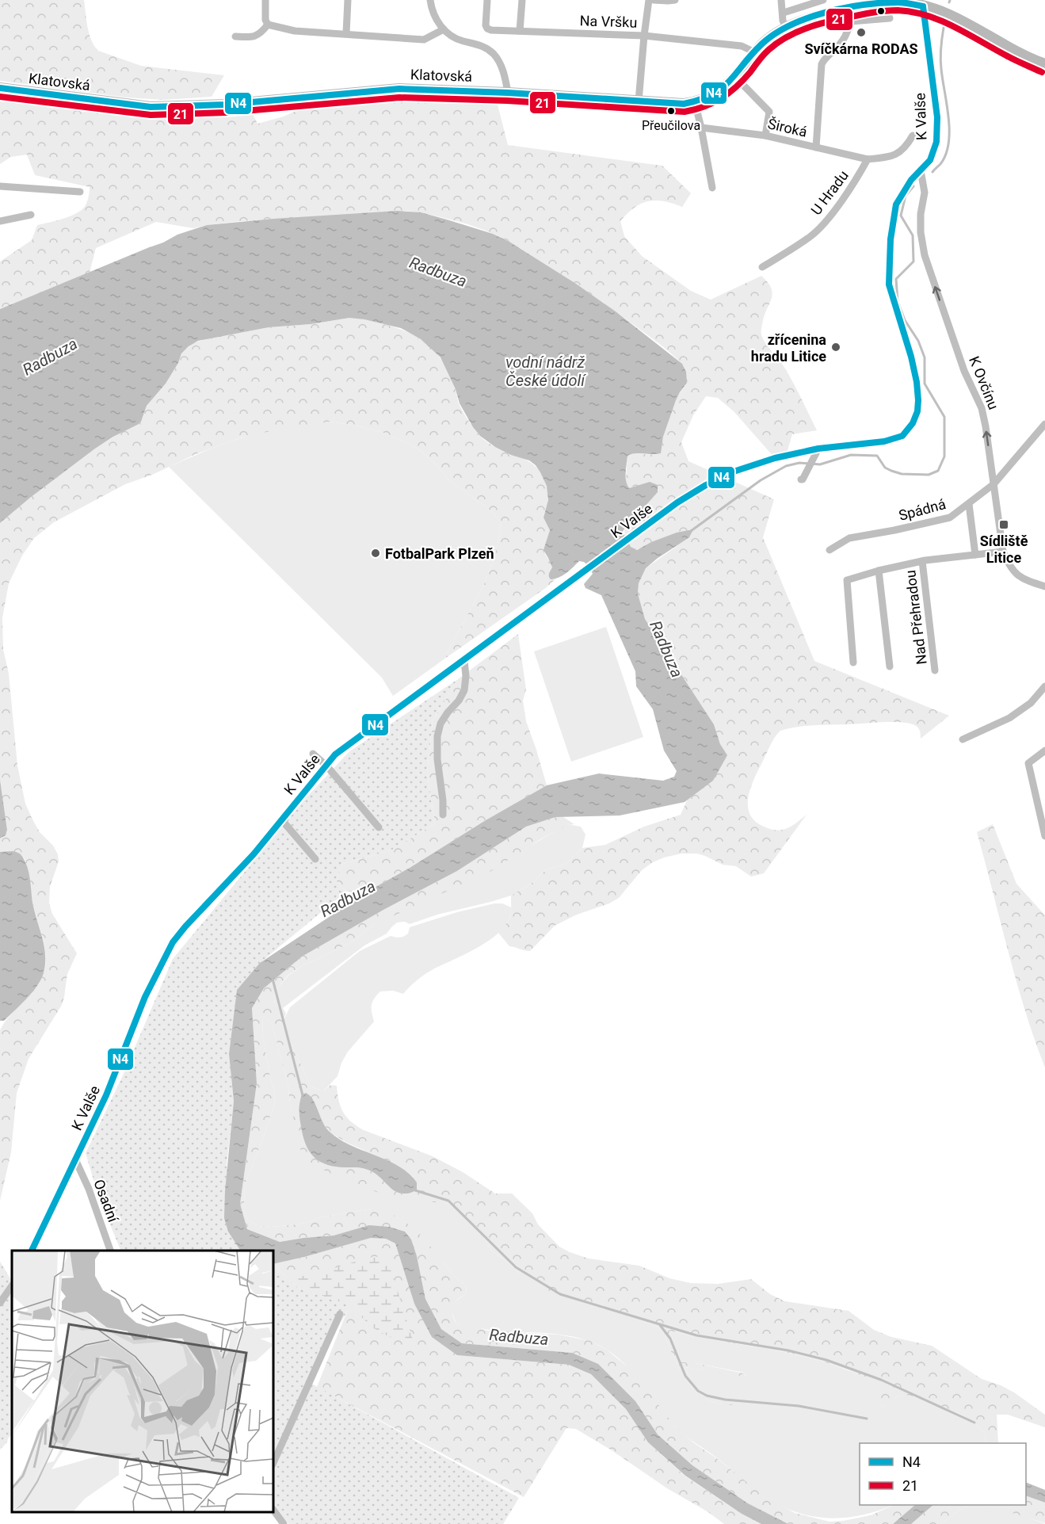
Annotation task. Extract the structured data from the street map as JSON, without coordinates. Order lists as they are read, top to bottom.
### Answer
{
  "streets": {
    "main road": ["Klatovská"],
    "street": [
      "Na Vršku",
      "K Valše",
      "Široká",
      "U Hradu",
      "K Ovčínu",
      "Spádná",
      "Nad Přehradou",
      "Osadní"
    ]
  },
  "crossings": [
    ["Na Vršku", "Klatovská"],
    ["Klatovská", "K Valše"],
    ["K Valše", "K Ovčínu"],
    ["K Valše", "Osadní"],
    ["Široká", "U Hradu"],
    ["K Ovčínu", "Spádná"],
    ["K Ovčínu", "Nad Přehradou"]
  ],
  "one_way": ["K Ovčínu"],
  "water": ["Radbuza", "vodní nádrž České údolí"],
  "places": {
    "other": [
      "Svíčkárna RODAS",
      "Přeučilova",
      "zřícenina hradu Litice",
      "FotbalPark Plzeň"
    ],
    "transit": ["Sídliště Litice"]
  },
  "lines": ["transit line N4", "transit line 21"],
  "legend": ["N4", "21"]
}
